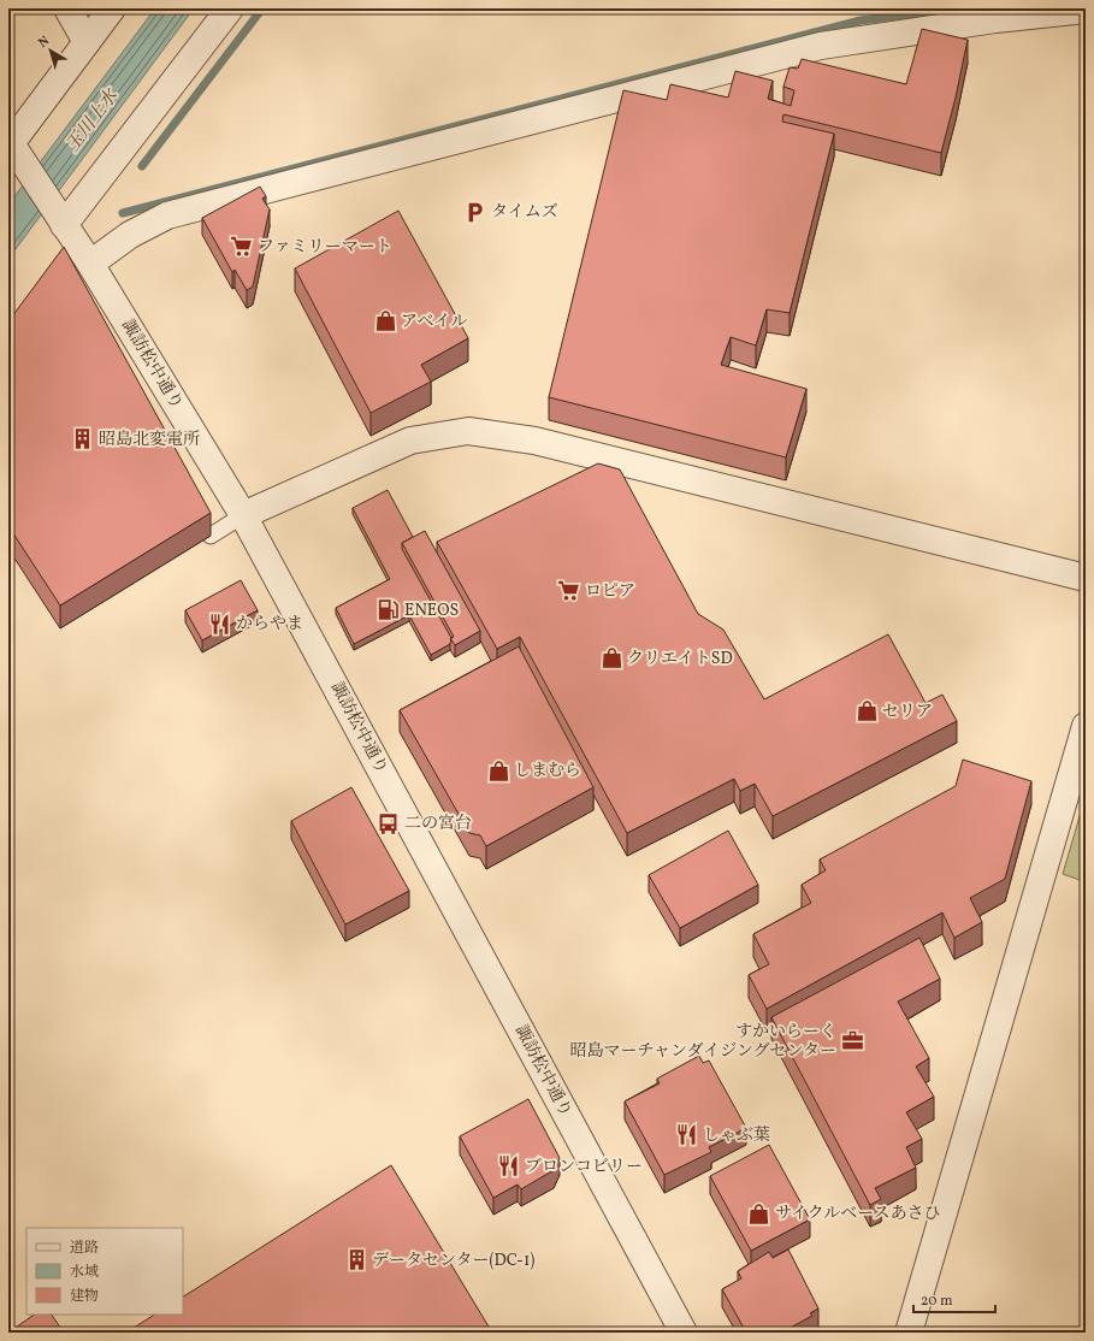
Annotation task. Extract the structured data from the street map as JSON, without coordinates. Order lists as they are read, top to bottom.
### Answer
{
  "streets": {
    "street": ["諏訪松中通り"]
  },
  "water": ["玉川上水"],
  "places": {
    "parking": ["タイムズ"],
    "supermarket": ["ファミリーマート", "ロピア"],
    "shop": [
      "アベイル",
      "クリエイトSD",
      "セリア",
      "しまむら",
      "サイクルベースあさひ"
    ],
    "building": ["昭島北変電所", "データセンター(DC-1)"],
    "fuel station": ["ENEOS"],
    "restaurant": ["からやま", "しゃぶ葉", "ブロンコビリー"],
    "bus stop": ["二の宮台"],
    "office": ["すかいらーく 昭島マーチャンダイジングセンター"]
  },
  "legend": ["道路", "水域", "建物"],
  "scale_bar": "20 m",
  "north": "top left"
}
